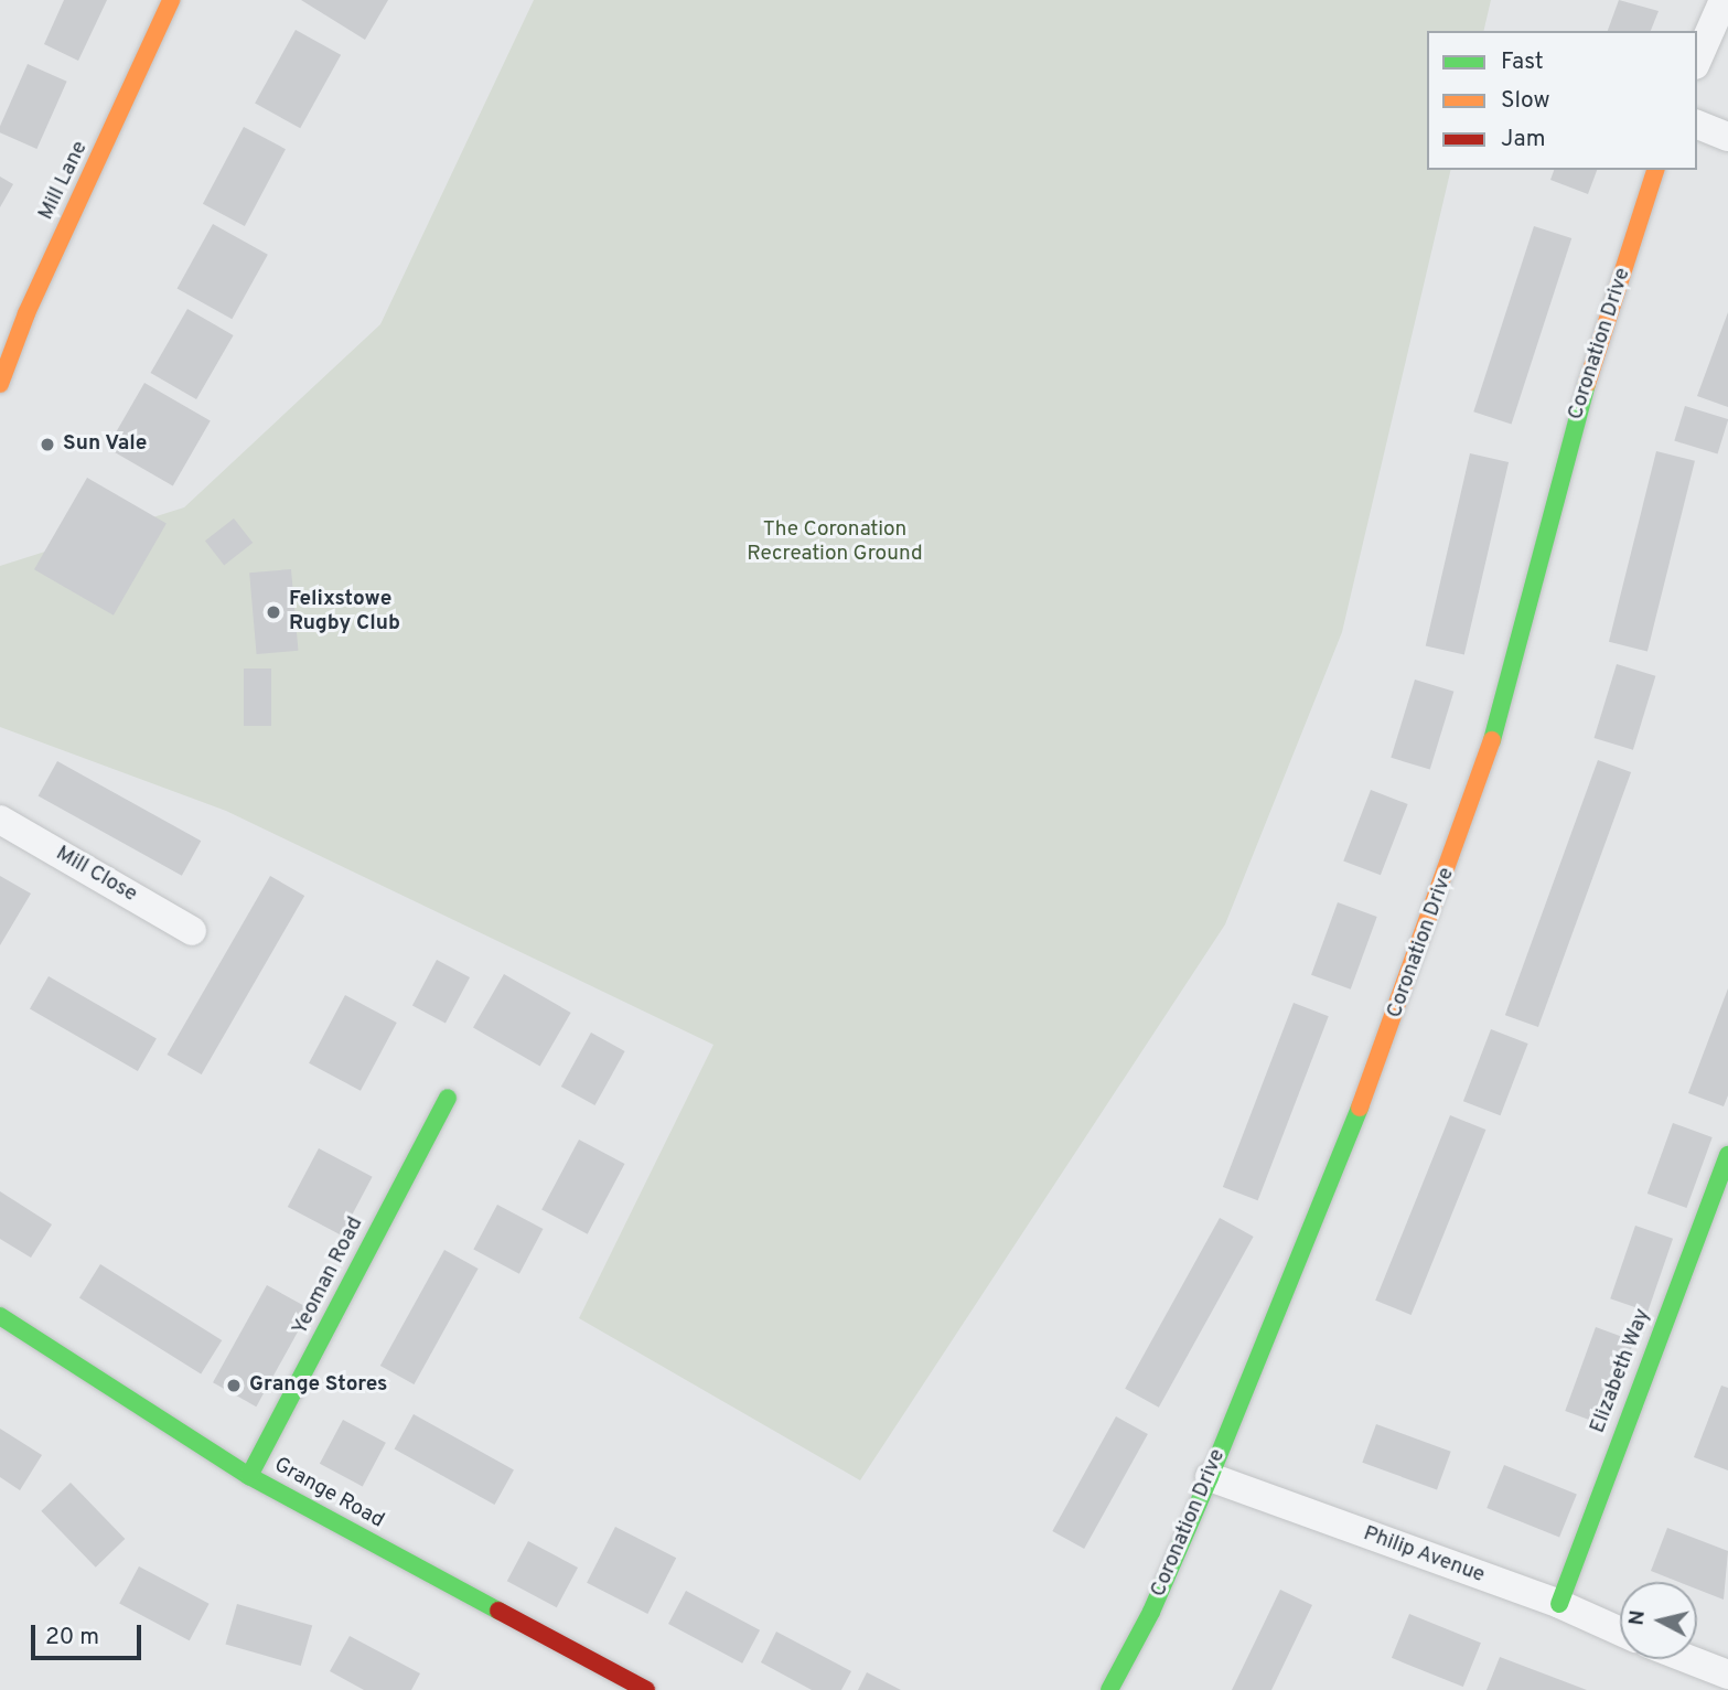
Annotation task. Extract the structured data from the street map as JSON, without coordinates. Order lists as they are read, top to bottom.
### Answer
{
  "streets": {
    "street": [
      "Mill Lane",
      "Coronation Drive",
      "Mill Close",
      "Yeoman Road",
      "Elizabeth Way",
      "Grange Road",
      "Philip Avenue"
    ]
  },
  "crossings": [
    ["Coronation Drive", "Philip Avenue"],
    ["Yeoman Road", "Grange Road"],
    ["Elizabeth Way", "Philip Avenue"]
  ],
  "parks": ["The Coronation Recreation Ground"],
  "places": ["Sun Vale", "Felixstowe Rugby Club", "Grange Stores"],
  "legend": ["Fast", "Slow", "Jam"],
  "scale_bar": "20 m",
  "north": "left"
}
